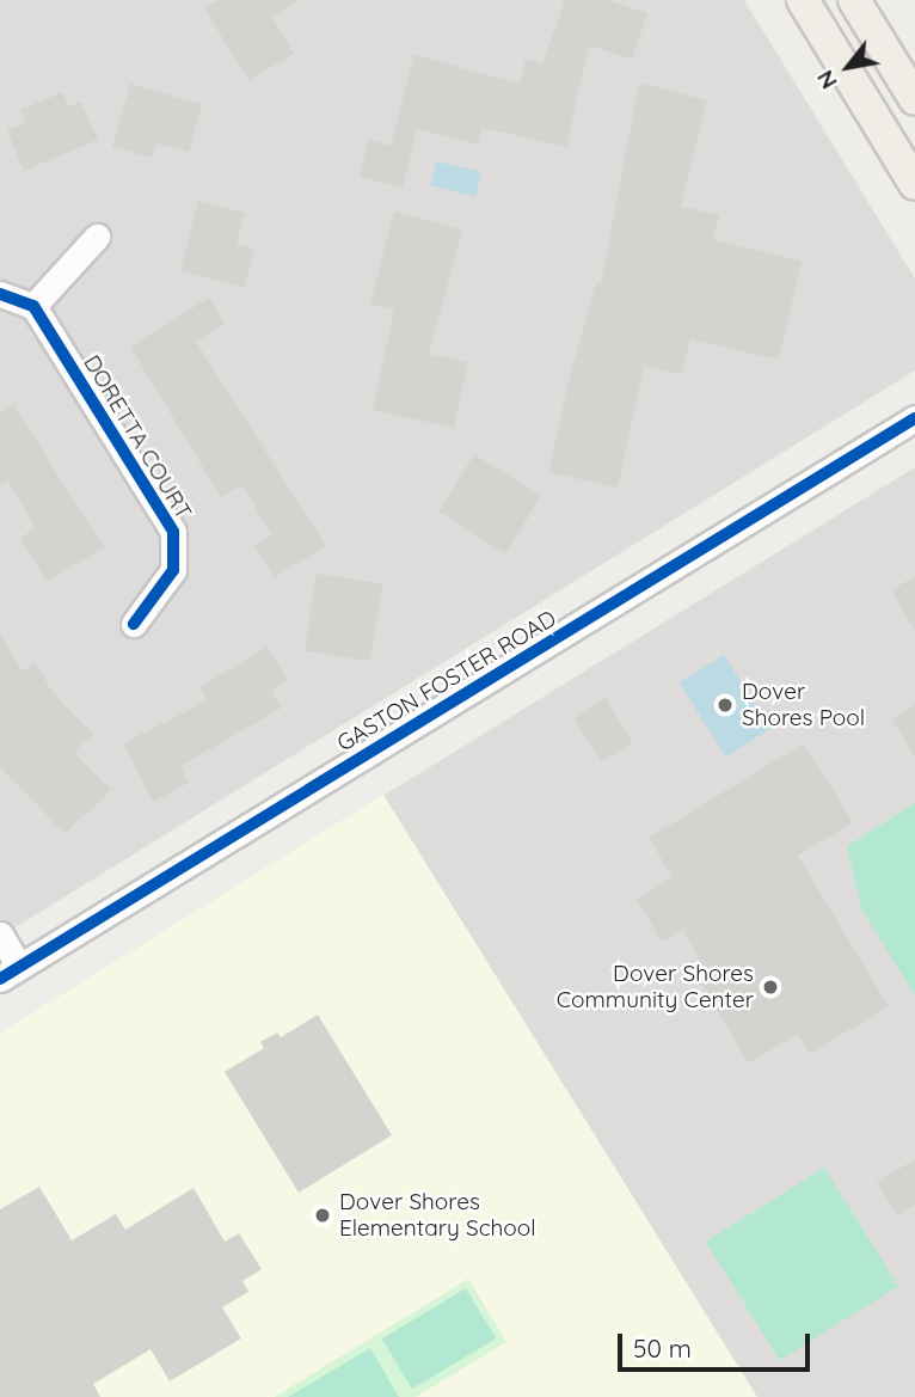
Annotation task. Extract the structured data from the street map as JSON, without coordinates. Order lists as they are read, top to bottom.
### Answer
{
  "streets": {
    "street": ["DORETTA COURT", "GASTON FOSTER ROAD"]
  },
  "places": ["Dover Shores Pool", "Dover Shores Community Center", "Dover Shores Elementary School"],
  "scale_bar": "50 m",
  "north": "bottom left"
}
